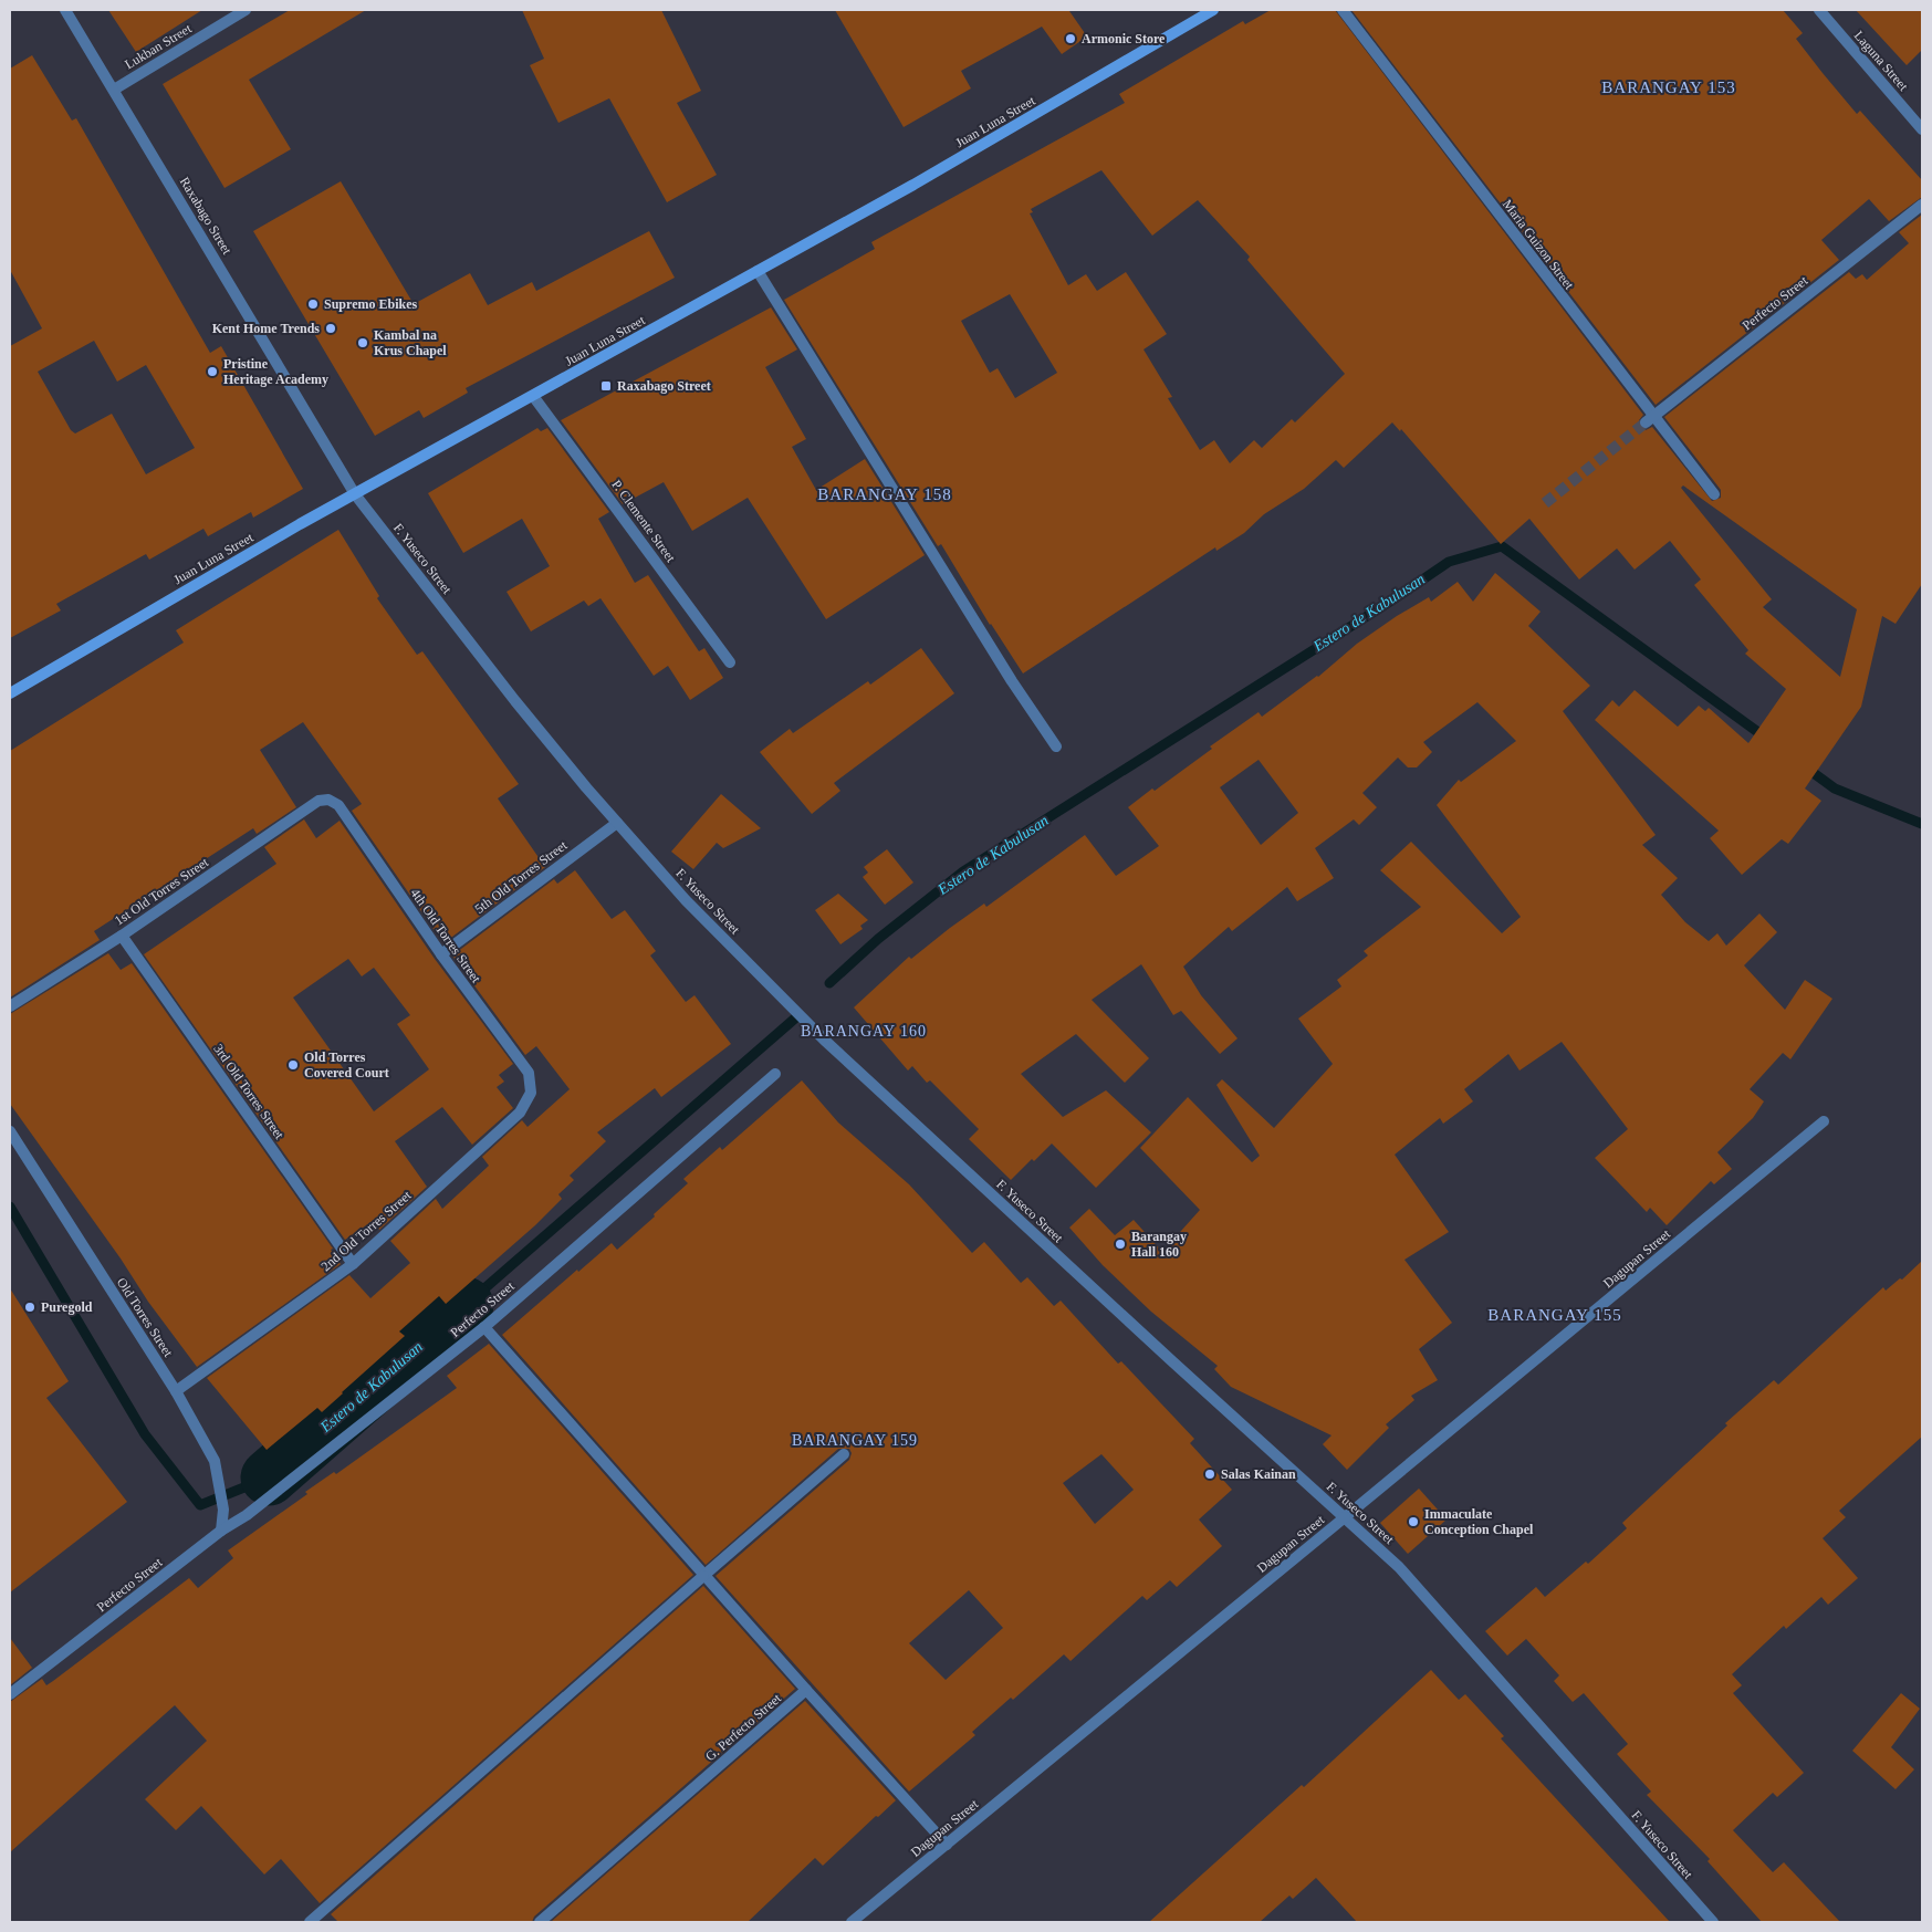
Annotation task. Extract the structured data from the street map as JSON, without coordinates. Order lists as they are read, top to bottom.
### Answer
{
  "streets": {
    "main road": ["Juan Luna Street"],
    "street": [
      "Lukban Street",
      "Laguna Street",
      "Raxabago Street",
      "Maria Guizon Street",
      "Perfecto Street",
      "P. Clemente Street",
      "F. Yuseco Street",
      "5th Old Torres Street",
      "1st Old Torres Street",
      "4th Old Torres Street",
      "3rd Old Torres Street",
      "2nd Old Torres Street",
      "Dagupan Street",
      "Old Torres Street",
      "G. Perfecto Street"
    ]
  },
  "crossings": [
    ["Lukban Street", "Raxabago Street"],
    ["Juan Luna Street", "Raxabago Street"],
    ["Juan Luna Street", "P. Clemente Street"],
    ["Juan Luna Street", "F. Yuseco Street"],
    ["Raxabago Street", "F. Yuseco Street"],
    ["Maria Guizon Street", "Perfecto Street"],
    ["Perfecto Street", "Old Torres Street"],
    ["F. Yuseco Street", "5th Old Torres Street"],
    ["F. Yuseco Street", "Dagupan Street"],
    ["5th Old Torres Street", "4th Old Torres Street"],
    ["1st Old Torres Street", "4th Old Torres Street"],
    ["1st Old Torres Street", "3rd Old Torres Street"],
    ["4th Old Torres Street", "2nd Old Torres Street"],
    ["3rd Old Torres Street", "2nd Old Torres Street"],
    ["2nd Old Torres Street", "Old Torres Street"]
  ],
  "districts": [
    "BARANGAY 153",
    "BARANGAY 158",
    "BARANGAY 160",
    "BARANGAY 155",
    "BARANGAY 159"
  ],
  "water": ["Estero de Kabulusan"],
  "places": {
    "other": [
      "Armonic Store",
      "Supremo Ebikes",
      "Kent Home Trends",
      "Kambal na Krus Chapel",
      "Pristine Heritage Academy",
      "Old Torres Covered Court",
      "Barangay Hall 160",
      "Puregold",
      "Salas Kainan",
      "Immaculate Conception Chapel"
    ],
    "transit": ["Raxabago Street"]
  }
}
